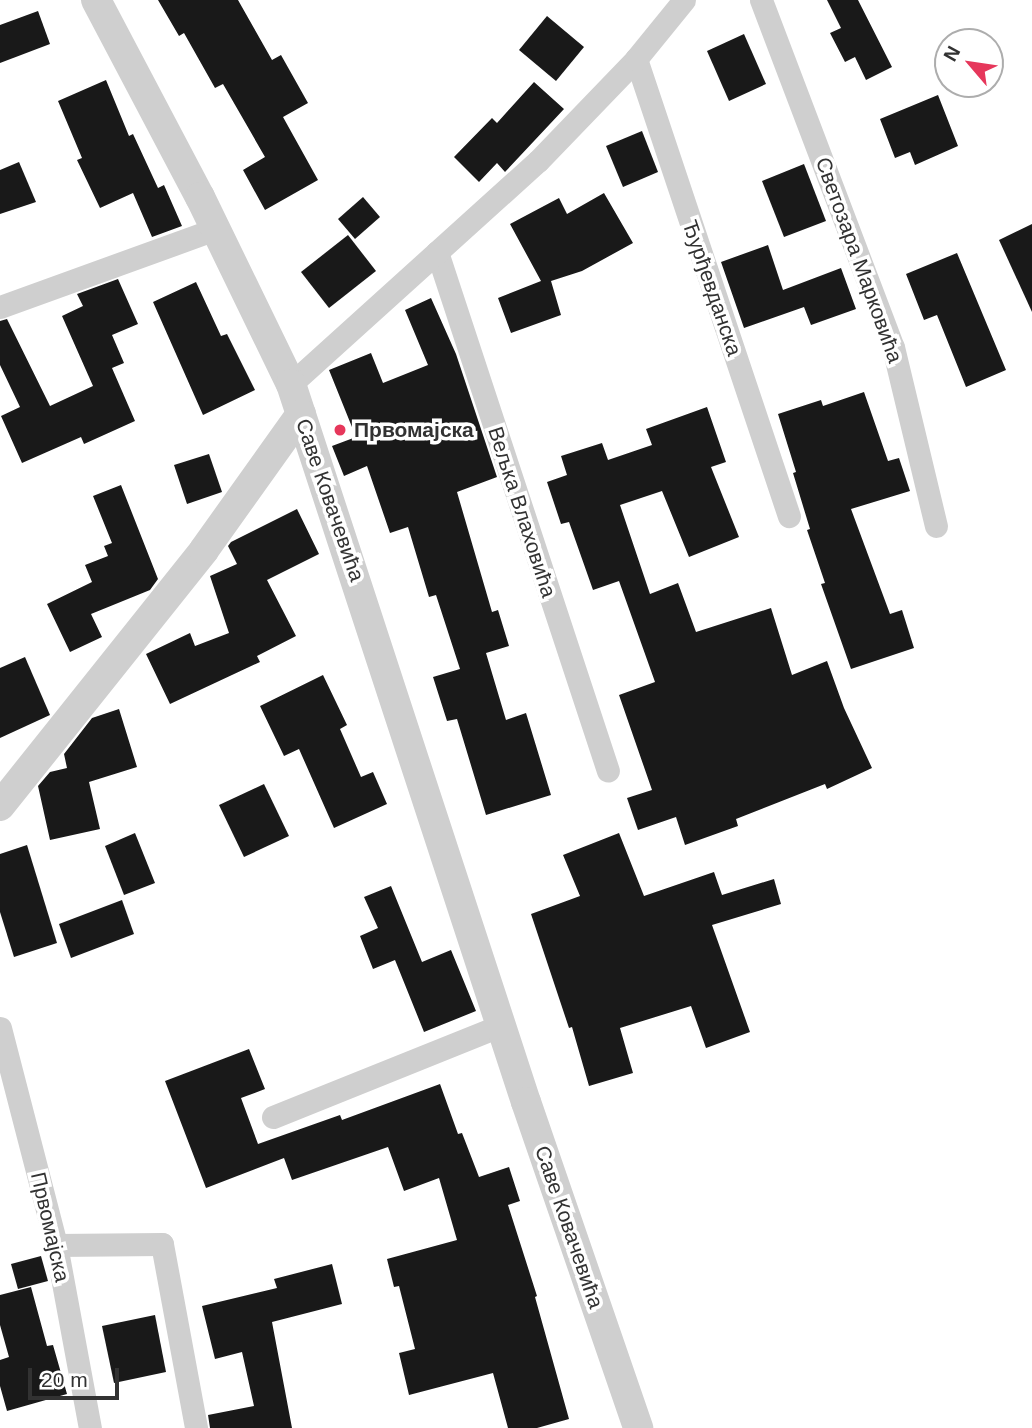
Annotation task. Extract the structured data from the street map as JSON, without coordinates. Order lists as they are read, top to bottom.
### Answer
{
  "streets": {
    "street": [
      "Светозара Марковића",
      "Ђурђевданска",
      "Саве Ковачевића",
      "Вељка Влаховића",
      "Првомајска"
    ]
  },
  "places": ["Првомајска"],
  "scale_bar": "20 m",
  "north": "top left"
}
